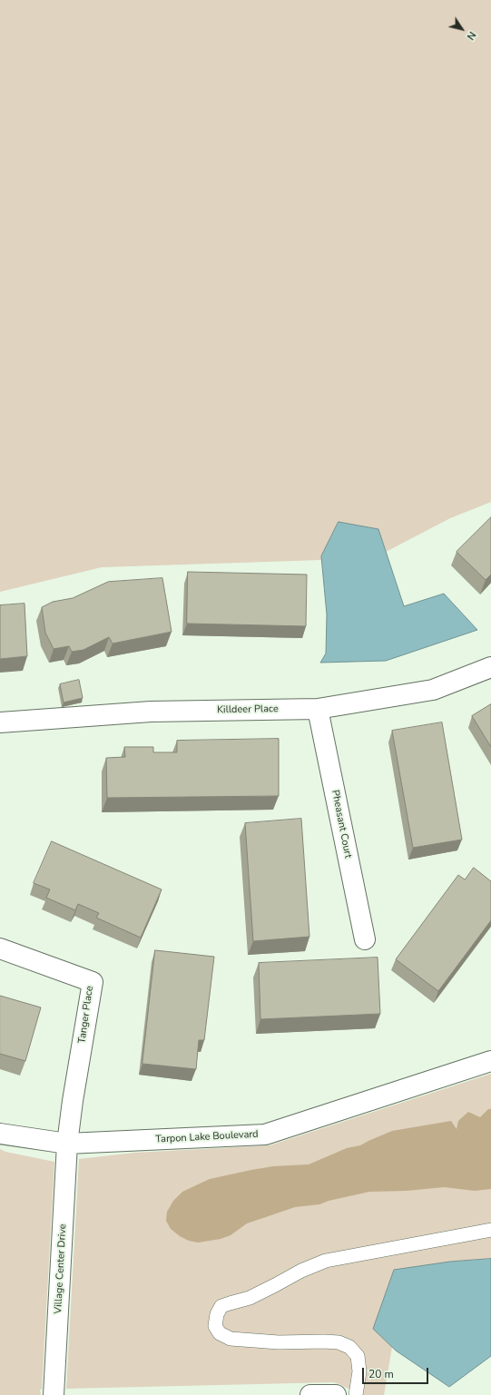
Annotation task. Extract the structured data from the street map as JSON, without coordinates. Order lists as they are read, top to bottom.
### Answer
{
  "streets": {
    "street": [
      "Killdeer Place",
      "Pheasant Court",
      "Tanger Place",
      "Tarpon Lake Boulevard",
      "Village Center Drive"
    ]
  },
  "crossings": [
    ["Killdeer Place", "Pheasant Court"],
    ["Tanger Place", "Tarpon Lake Boulevard"],
    ["Tanger Place", "Village Center Drive"],
    ["Tarpon Lake Boulevard", "Village Center Drive"]
  ],
  "scale_bar": "20 m",
  "north": "bottom right"
}
